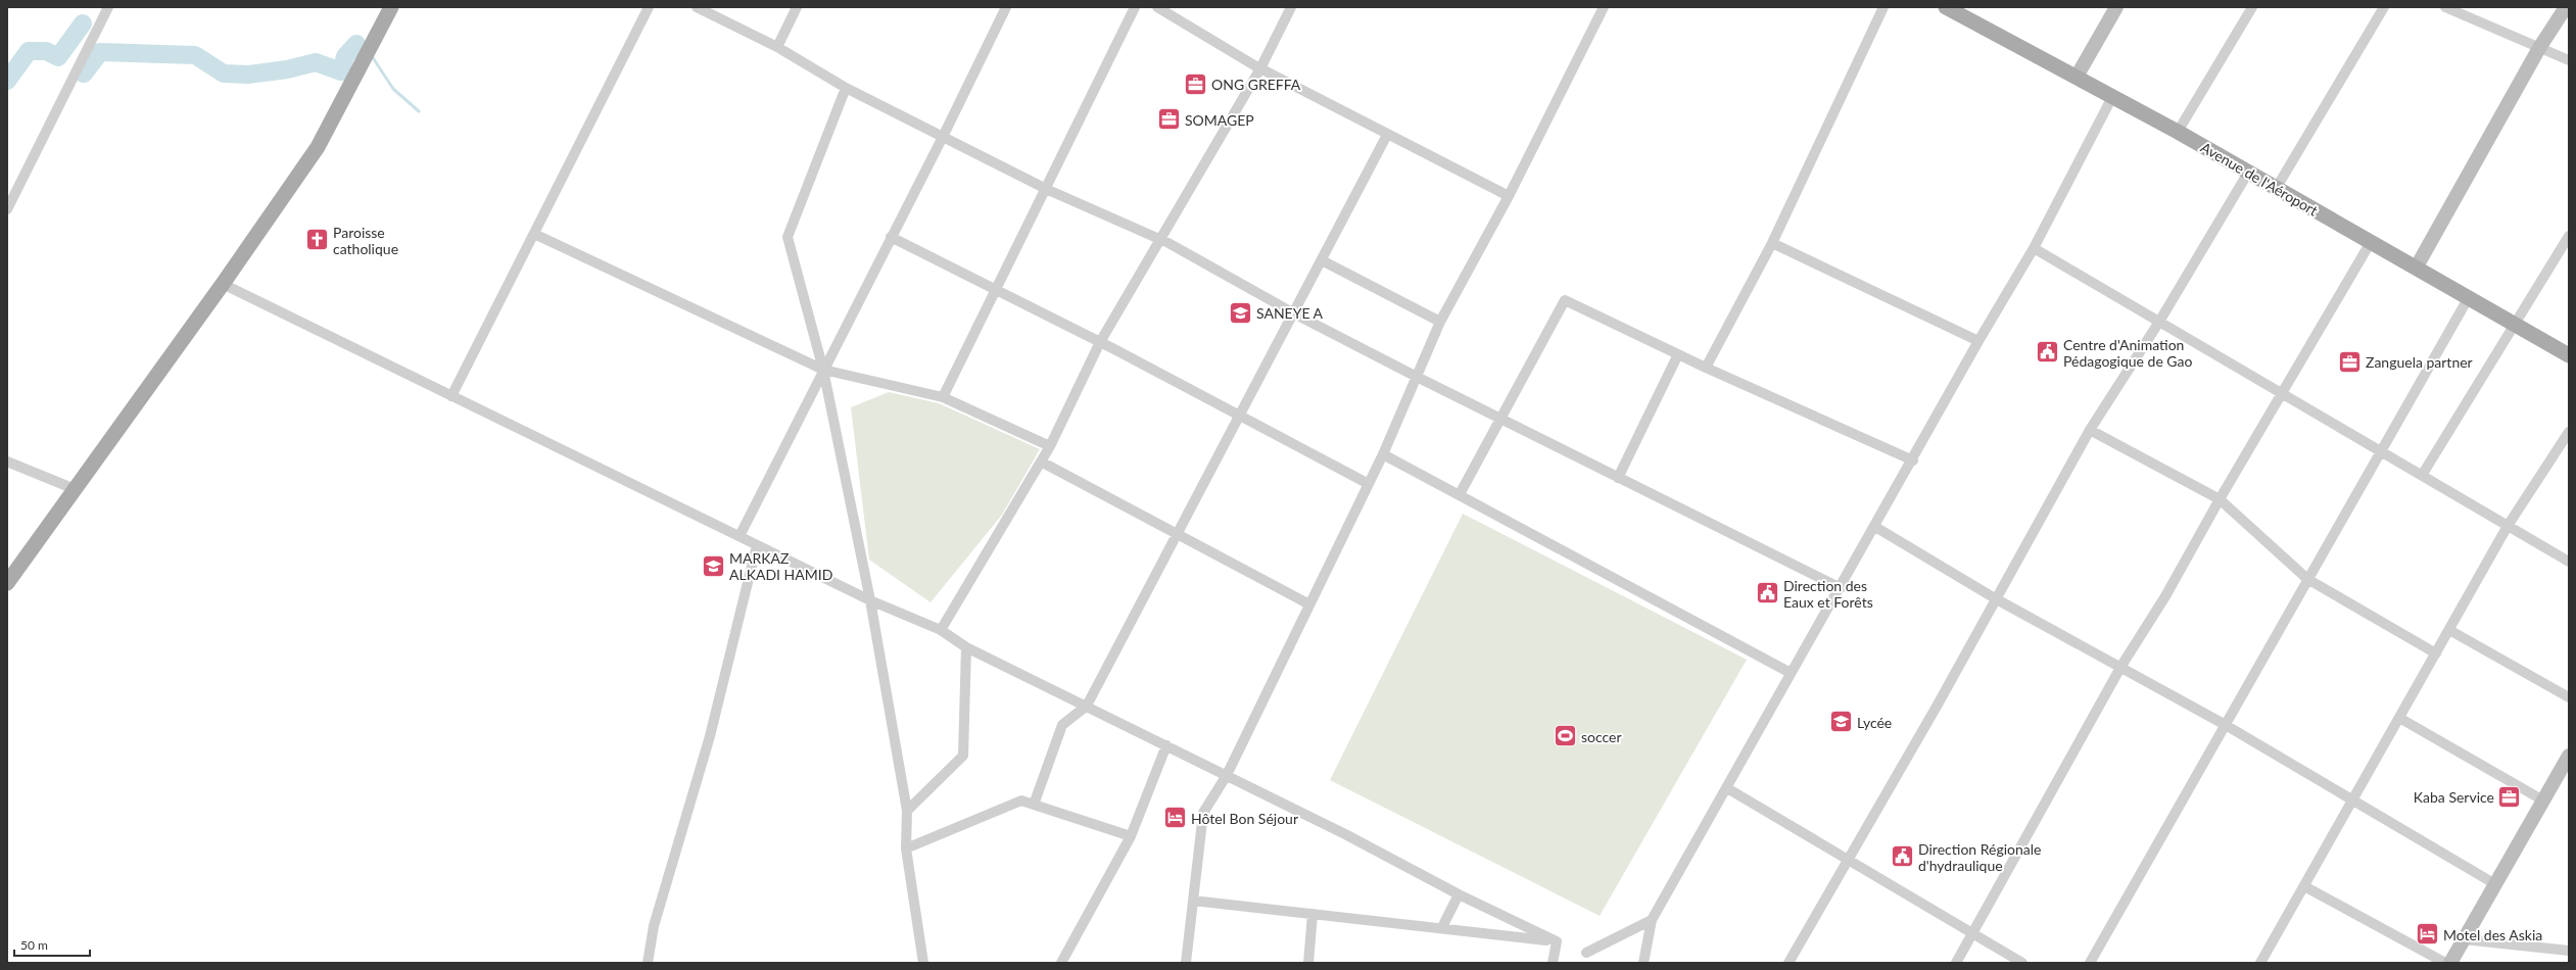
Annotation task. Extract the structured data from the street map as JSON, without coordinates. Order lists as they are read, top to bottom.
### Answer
{
  "streets": {
    "main road": ["Avenue de l'Aéroport"]
  },
  "places": {
    "office": [
      "ONG GREFFA",
      "SOMAGEP",
      "Zanguela partner",
      "Kaba Service"
    ],
    "church": ["Paroisse catholique"],
    "school or university": ["SANEYE A", "MARKAZ ALKADI HAMID", "Lycée"],
    "public building": ["Centre d'Animation Pédagogique de Gao", "Direction des Eaux et Forêts", "Direction Régionale d'hydraulique"],
    "sports": ["soccer"],
    "hotel": ["Hôtel Bon Séjour", "Motel des Askia"]
  },
  "scale_bar": "50 m"
}
